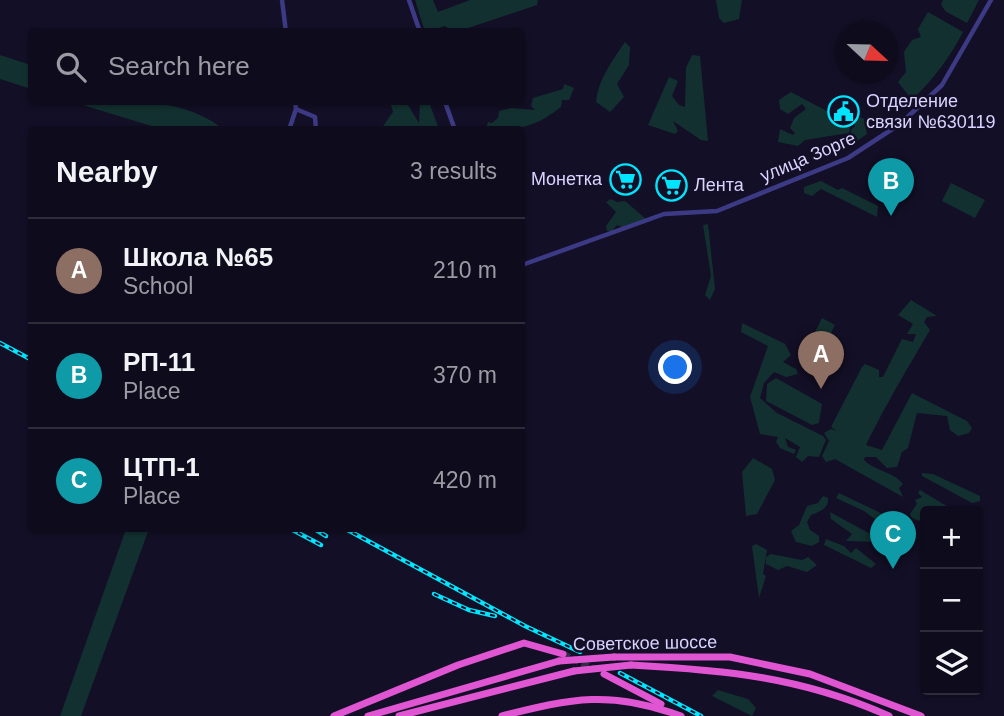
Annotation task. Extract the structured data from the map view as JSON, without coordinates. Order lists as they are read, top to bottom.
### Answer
{
  "streets": {
    "highway": ["Советское шоссе"],
    "street": ["улица Зорге"]
  },
  "places": {
    "public building": ["Отделение связи №630119"],
    "supermarket": ["Монетка", "Лента"]
  },
  "north": "right",
  "page": {
    "search": "Search here",
    "heading": ["Nearby", "3 results"],
    "pins": ["B", "A", "C"],
    "list": [
      {
        "mark": "A",
        "name": "Школа №65",
        "note": "School",
        "value": "210 m"
      },
      {
        "mark": "B",
        "name": "РП-11",
        "note": "Place",
        "value": "370 m"
      },
      {
        "mark": "C",
        "name": "ЦТП-1",
        "note": "Place",
        "value": "420 m"
      }
    ],
    "map_buttons": ["+", "−"]
  }
}
